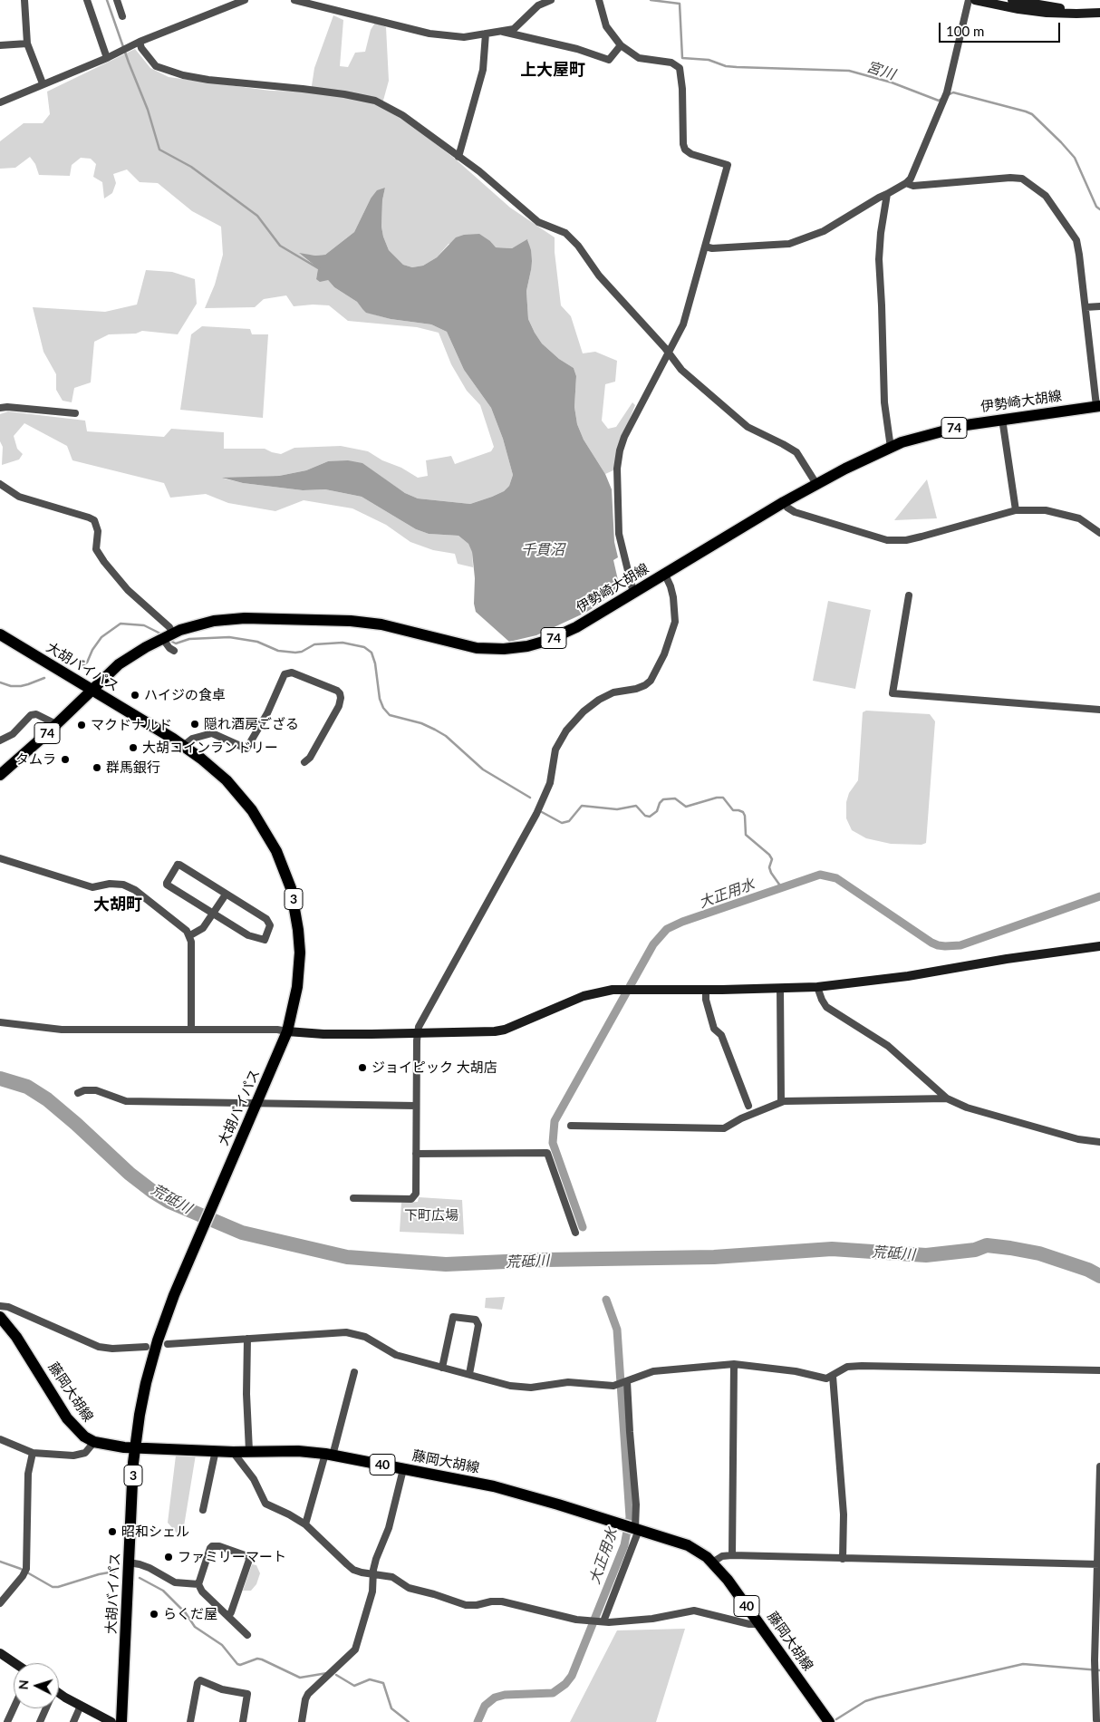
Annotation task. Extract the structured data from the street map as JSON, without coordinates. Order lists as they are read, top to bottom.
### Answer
{
  "streets": {
    "main road": [
      "伊勢崎大胡線",
      "74",
      "大胡バイパス",
      "3",
      "藤岡大胡線",
      "40"
    ]
  },
  "crossings": [
    ["伊勢崎大胡線", "大胡バイパス"],
    ["大胡バイパス", "藤岡大胡線"]
  ],
  "districts": ["上大屋町", "大胡町"],
  "water": [
    "宮川",
    "千貫沼",
    "大正用水",
    "荒砥川"
  ],
  "parks": ["下町広場"],
  "places": [
    "ハイジの食卓",
    "隠れ酒房ござる",
    "マクドナルド",
    "大胡コインランドリー",
    "タムラ",
    "群馬銀行",
    "ジョイピック 大胡店",
    "昭和シェル",
    "ファミリーマート",
    "らくだ屋"
  ],
  "scale_bar": "100 m",
  "north": "left"
}
